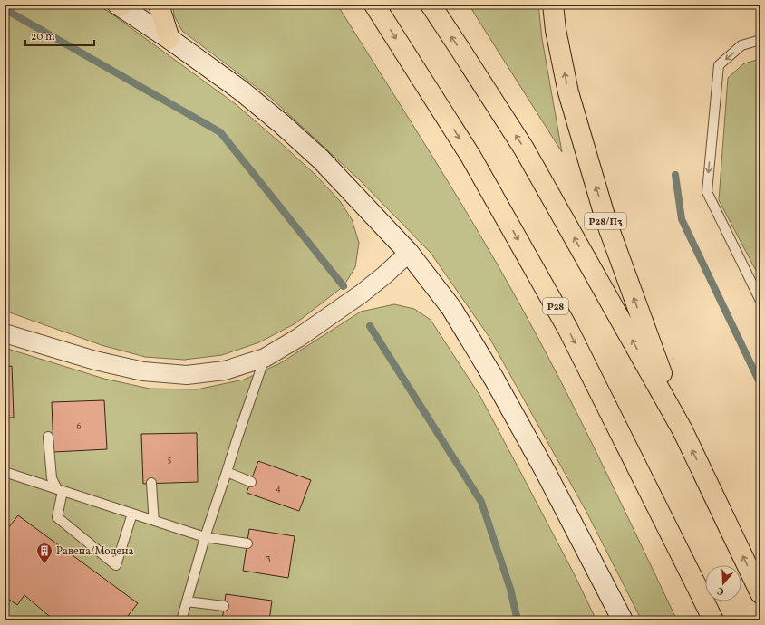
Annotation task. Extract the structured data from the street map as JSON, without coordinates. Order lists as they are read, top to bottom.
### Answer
{
  "streets": {
    "highway": ["Р28/П3", "Р28"]
  },
  "places": {
    "building": ["Равена/Модена"]
  },
  "house_numbers": [
    "6",
    "5",
    "4",
    "3"
  ],
  "scale_bar": "20 m",
  "north": "bottom"
}
